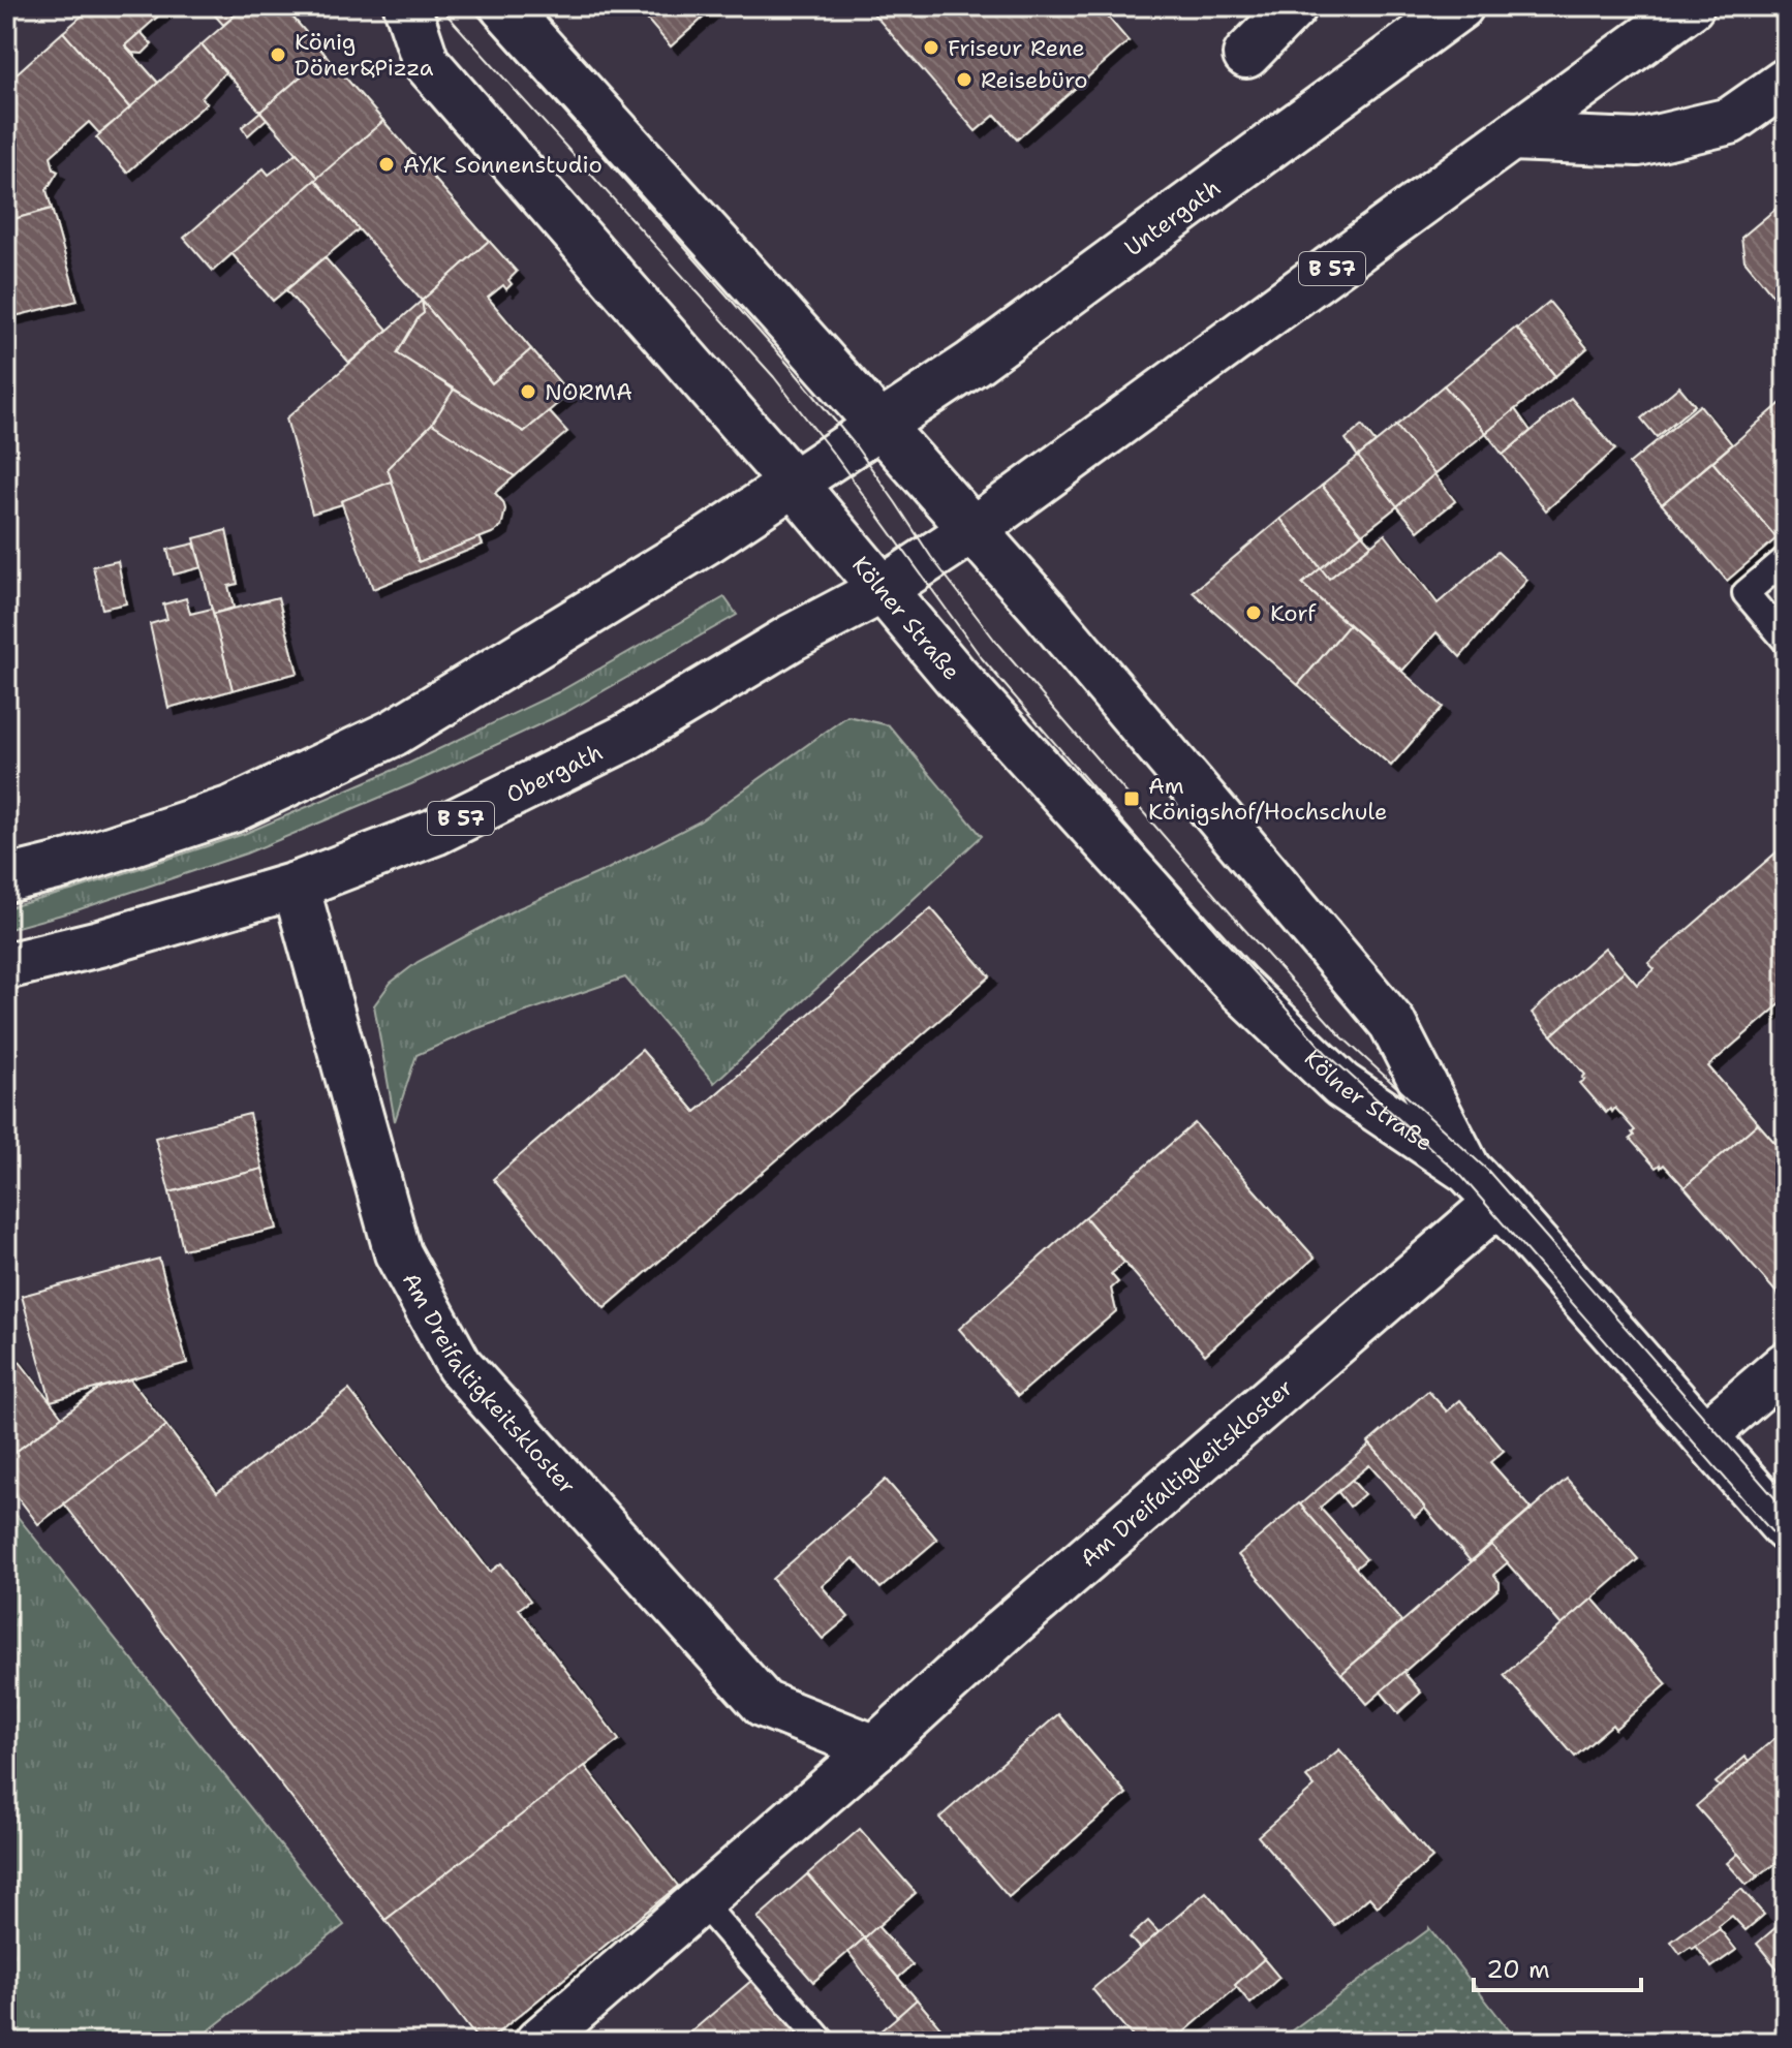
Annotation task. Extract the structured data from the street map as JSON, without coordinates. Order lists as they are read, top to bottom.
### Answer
{
  "streets": {
    "main road": [
      "Untergath",
      "B 57",
      "Kölner Straße",
      "Obergath",
      "Am Dreifaltigkeitskloster"
    ]
  },
  "crossings": [
    ["Untergath", "Kölner Straße"],
    ["B 57", "Kölner Straße"],
    ["B 57", "Obergath"],
    ["Kölner Straße", "Obergath"],
    ["Kölner Straße", "Am Dreifaltigkeitskloster"],
    ["Obergath", "Am Dreifaltigkeitskloster"]
  ],
  "places": {
    "other": [
      "Friseur Rene",
      "König Döner&Pizza",
      "Reisebüro",
      "AYK Sonnenstudio",
      "NORMA",
      "Korf"
    ],
    "transit": ["Am Königshof/Hochschule"]
  },
  "scale_bar": "20 m"
}
